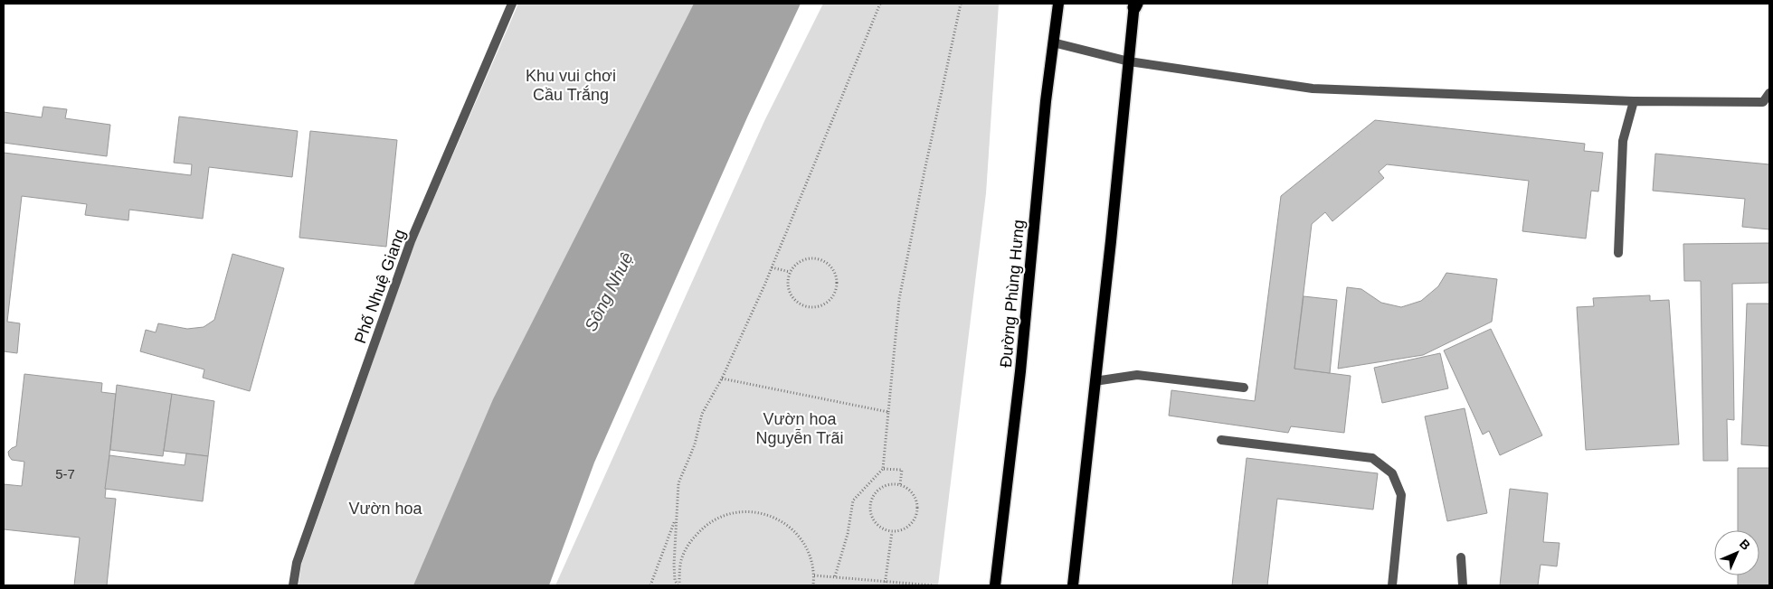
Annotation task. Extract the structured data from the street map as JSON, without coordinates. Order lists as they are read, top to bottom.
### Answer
{
  "streets": {
    "main road": ["Đường Phùng Hưng"],
    "street": ["Phố Nhuệ Giang"]
  },
  "water": ["Sông Nhuệ"],
  "parks": ["Khu vui chơi Cầu Trắng", "Vườn hoa Nguyễn Trãi", "Vườn hoa"],
  "house_numbers": ["5-7"],
  "north": "top right"
}
